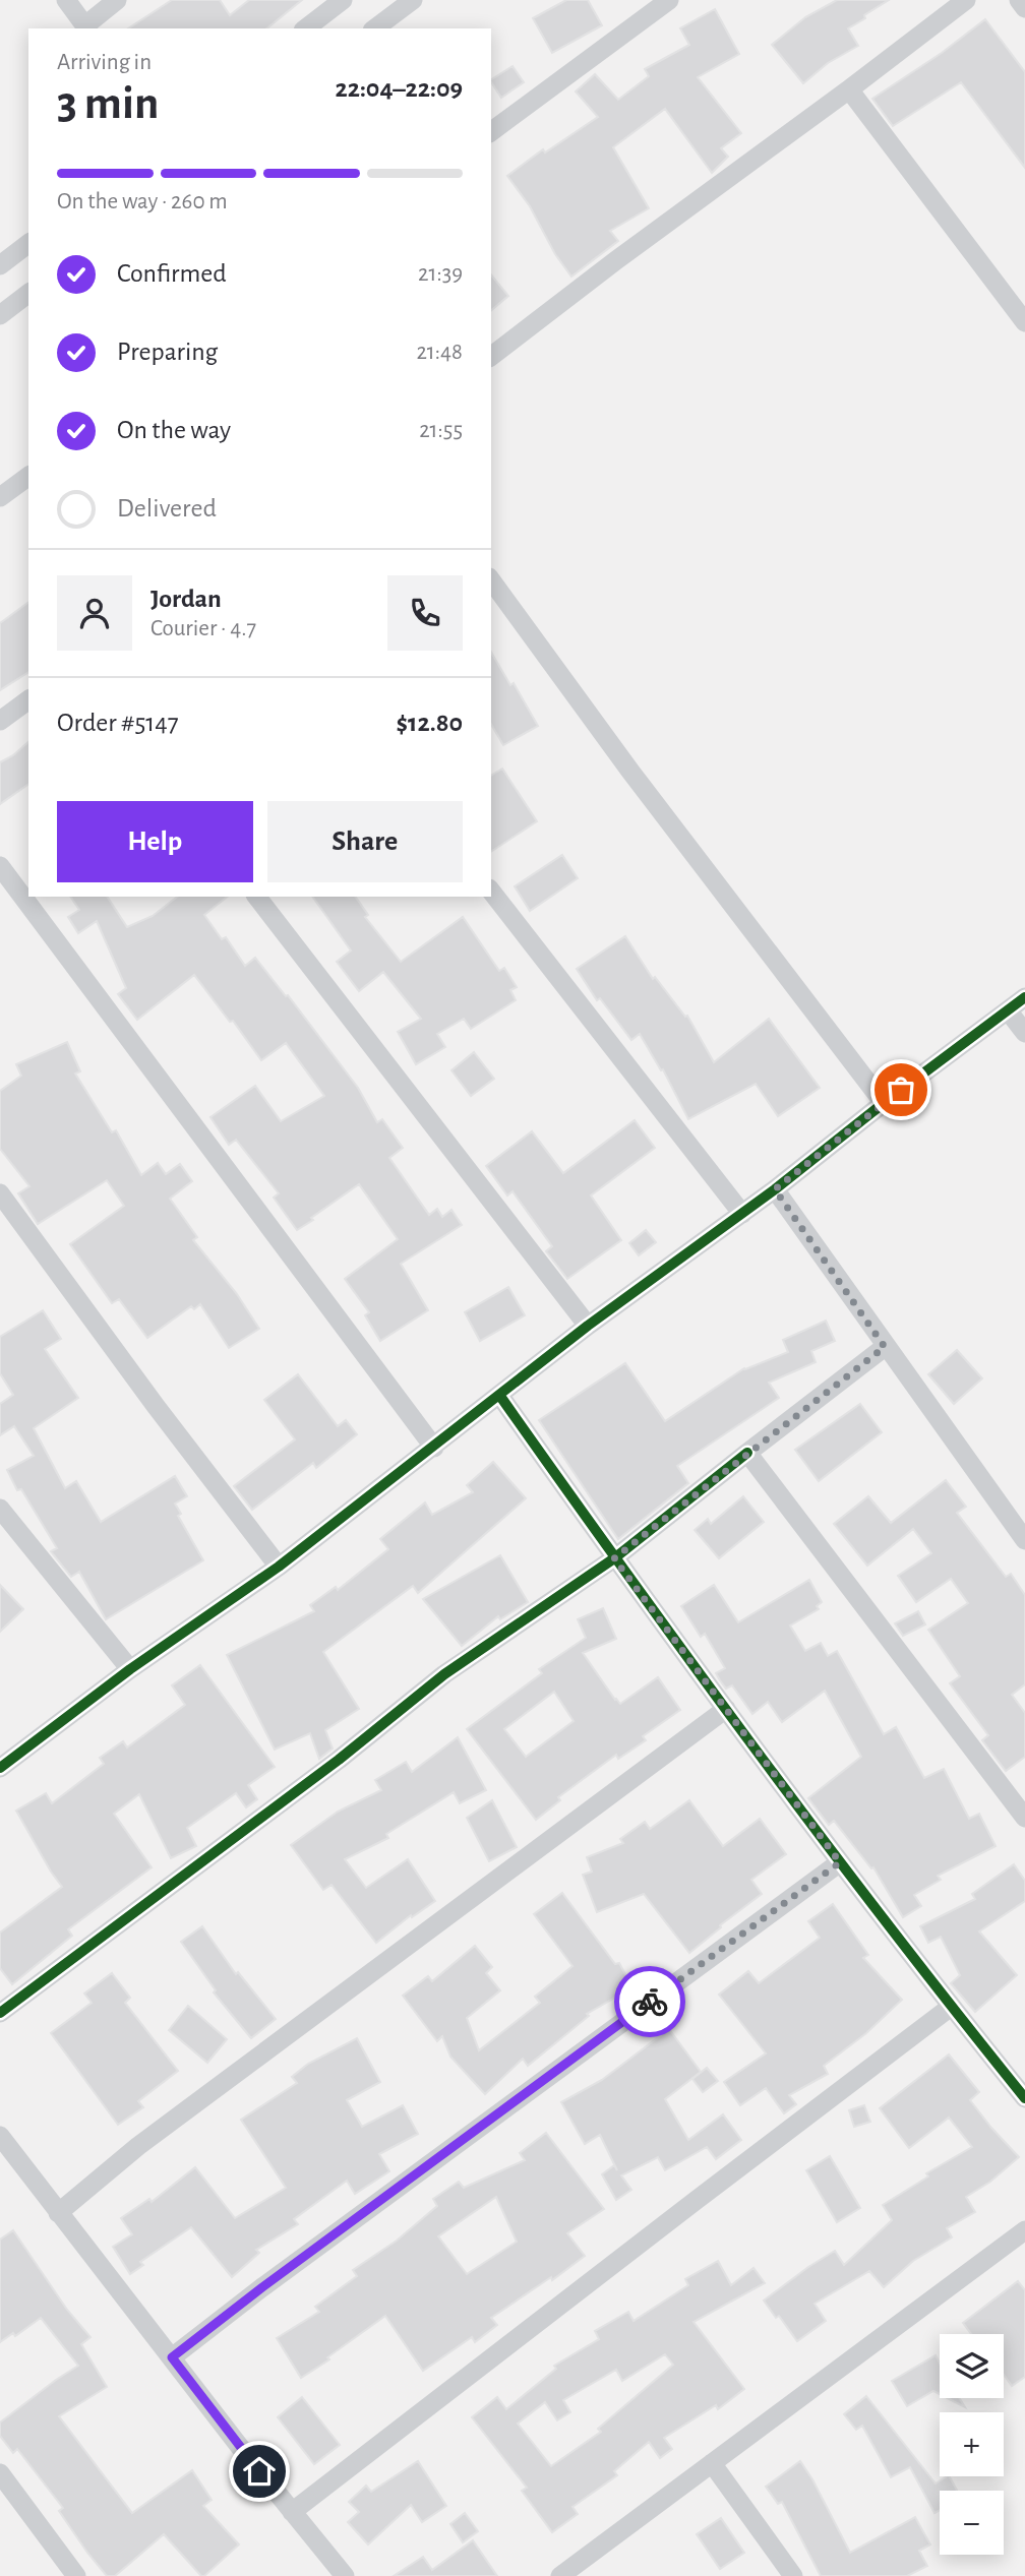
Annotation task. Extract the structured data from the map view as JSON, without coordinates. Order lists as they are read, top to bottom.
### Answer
{
  "page": {
    "heading": ["3 min", "Arriving in", "22:04–22:09"],
    "panel": [
      "Jordan",
      "Courier · 4.7",
      "Order #5147",
      "$12.80"
    ],
    "bar": "On the way · 260 m",
    "list": [
      ["Confirmed", "21:39"],
      ["Preparing", "21:48"],
      ["On the way", "21:55"],
      "Delivered"
    ],
    "buttons": ["Help", "Share"],
    "map_buttons": ["+", "−"]
  }
}
